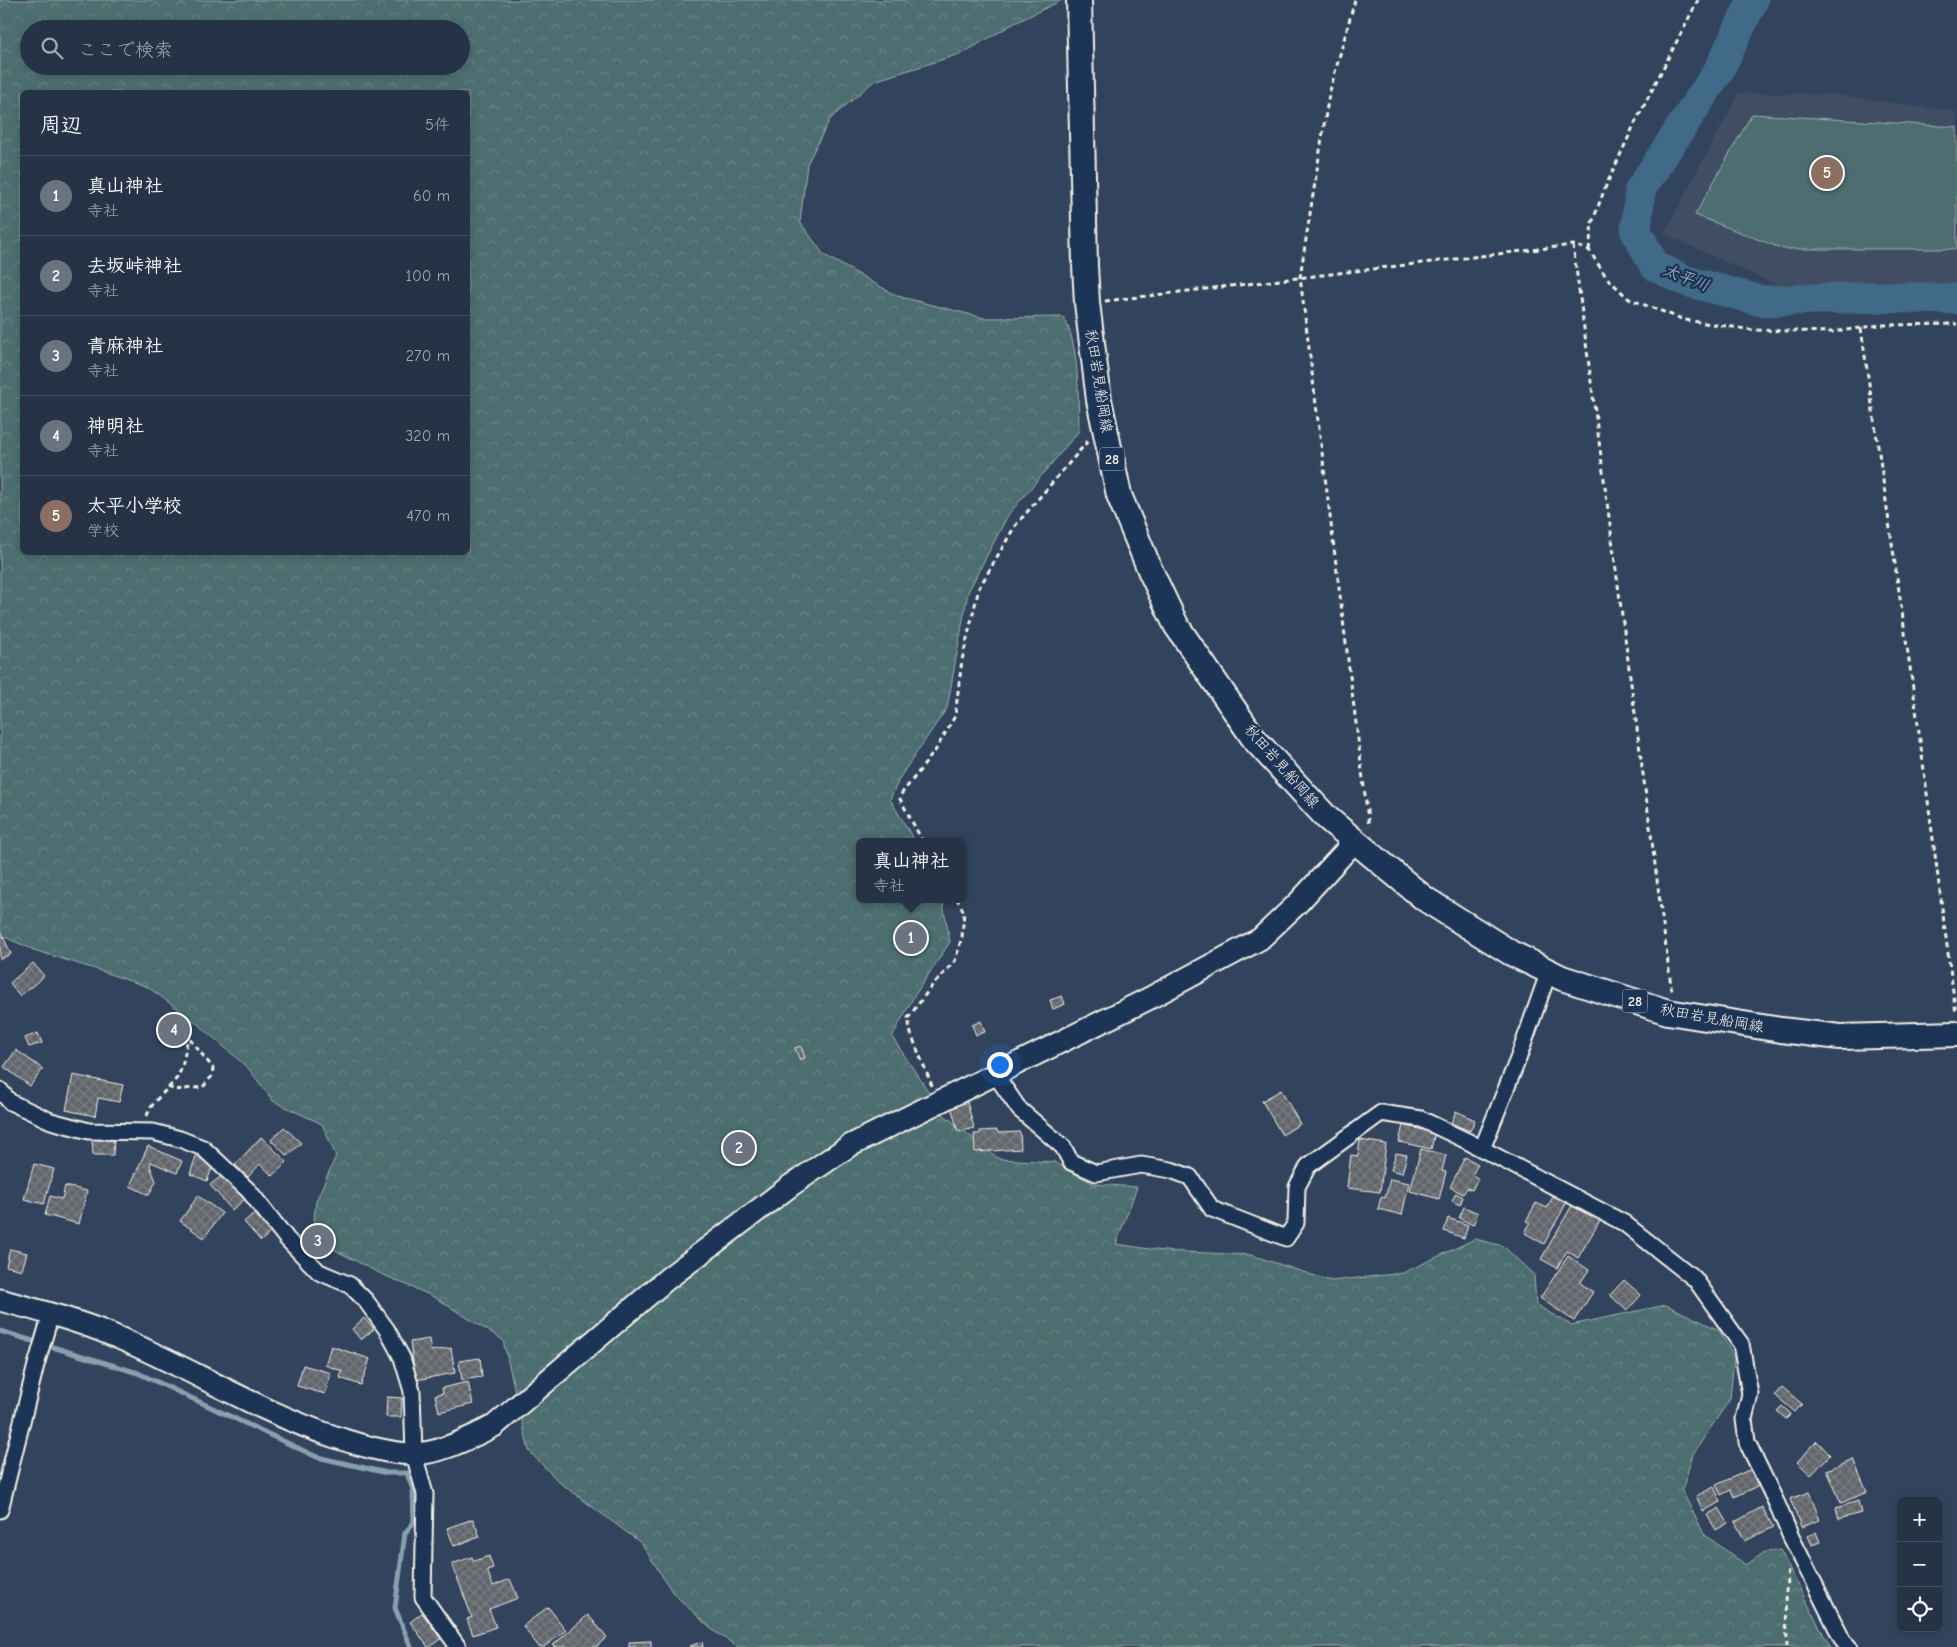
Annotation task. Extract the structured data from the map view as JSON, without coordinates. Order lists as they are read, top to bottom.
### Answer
{
  "streets": {
    "main road": ["秋田岩見船岡線", "28"]
  },
  "water": ["太平川"],
  "page": {
    "search": "ここで検索",
    "heading": ["周辺", "5件"],
    "pins": [
      "5",
      "1",
      "4",
      "2",
      "3"
    ],
    "list": [
      {
        "mark": "1",
        "name": "真山神社",
        "note": "寺社",
        "value": "60 m"
      },
      {
        "mark": "2",
        "name": "去坂峠神社",
        "note": "寺社",
        "value": "100 m"
      },
      {
        "mark": "3",
        "name": "青麻神社",
        "note": "寺社",
        "value": "270 m"
      },
      {
        "mark": "4",
        "name": "神明社",
        "note": "寺社",
        "value": "320 m"
      },
      {
        "mark": "5",
        "name": "太平小学校",
        "note": "学校",
        "value": "470 m"
      }
    ],
    "popup": ["真山神社", "寺社"],
    "map_buttons": ["+", "−"]
  }
}
